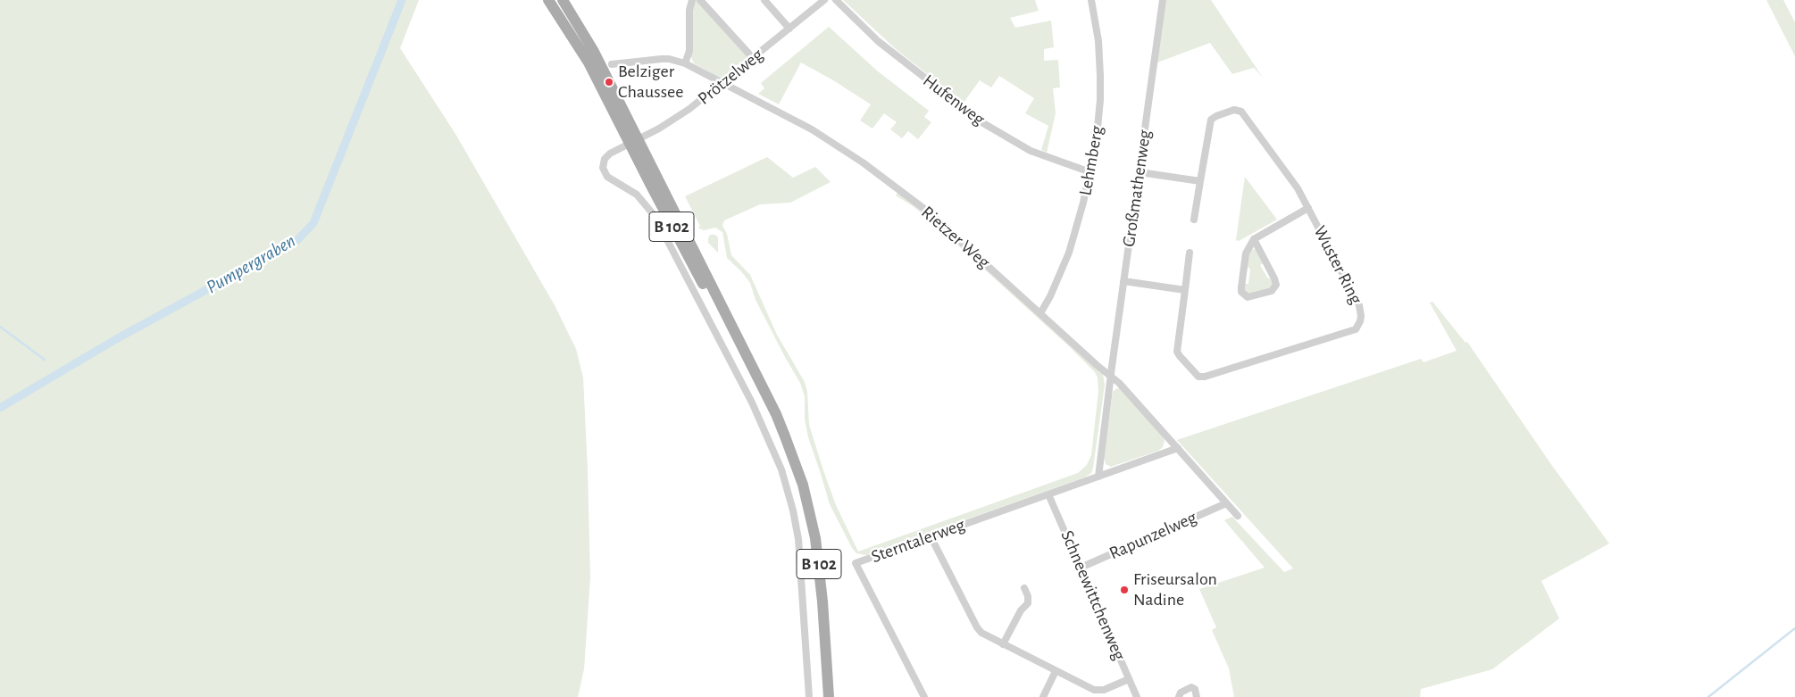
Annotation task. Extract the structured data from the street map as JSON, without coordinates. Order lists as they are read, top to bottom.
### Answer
{
  "streets": {
    "main road": ["B 102"],
    "street": [
      "Prötzelweg",
      "Hufenweg",
      "Lehmberg",
      "Großmathenweg",
      "Rietzer Weg",
      "Wuster Ring",
      "Rapunzelweg",
      "Sterntalerweg",
      "Schneewittchenweg"
    ]
  },
  "crossings": [
    ["Prötzelweg", "B 102"],
    ["Prötzelweg", "Rietzer Weg"],
    ["Hufenweg", "Lehmberg"],
    ["Lehmberg", "Rietzer Weg"],
    ["Großmathenweg", "Rietzer Weg"],
    ["Rietzer Weg", "Rapunzelweg"],
    ["Rietzer Weg", "Sterntalerweg"],
    ["Rapunzelweg", "Schneewittchenweg"],
    ["Sterntalerweg", "Schneewittchenweg"]
  ],
  "water": ["Pumpergraben"],
  "places": ["Belziger Chaussee", "Friseursalon Nadine"]
}
